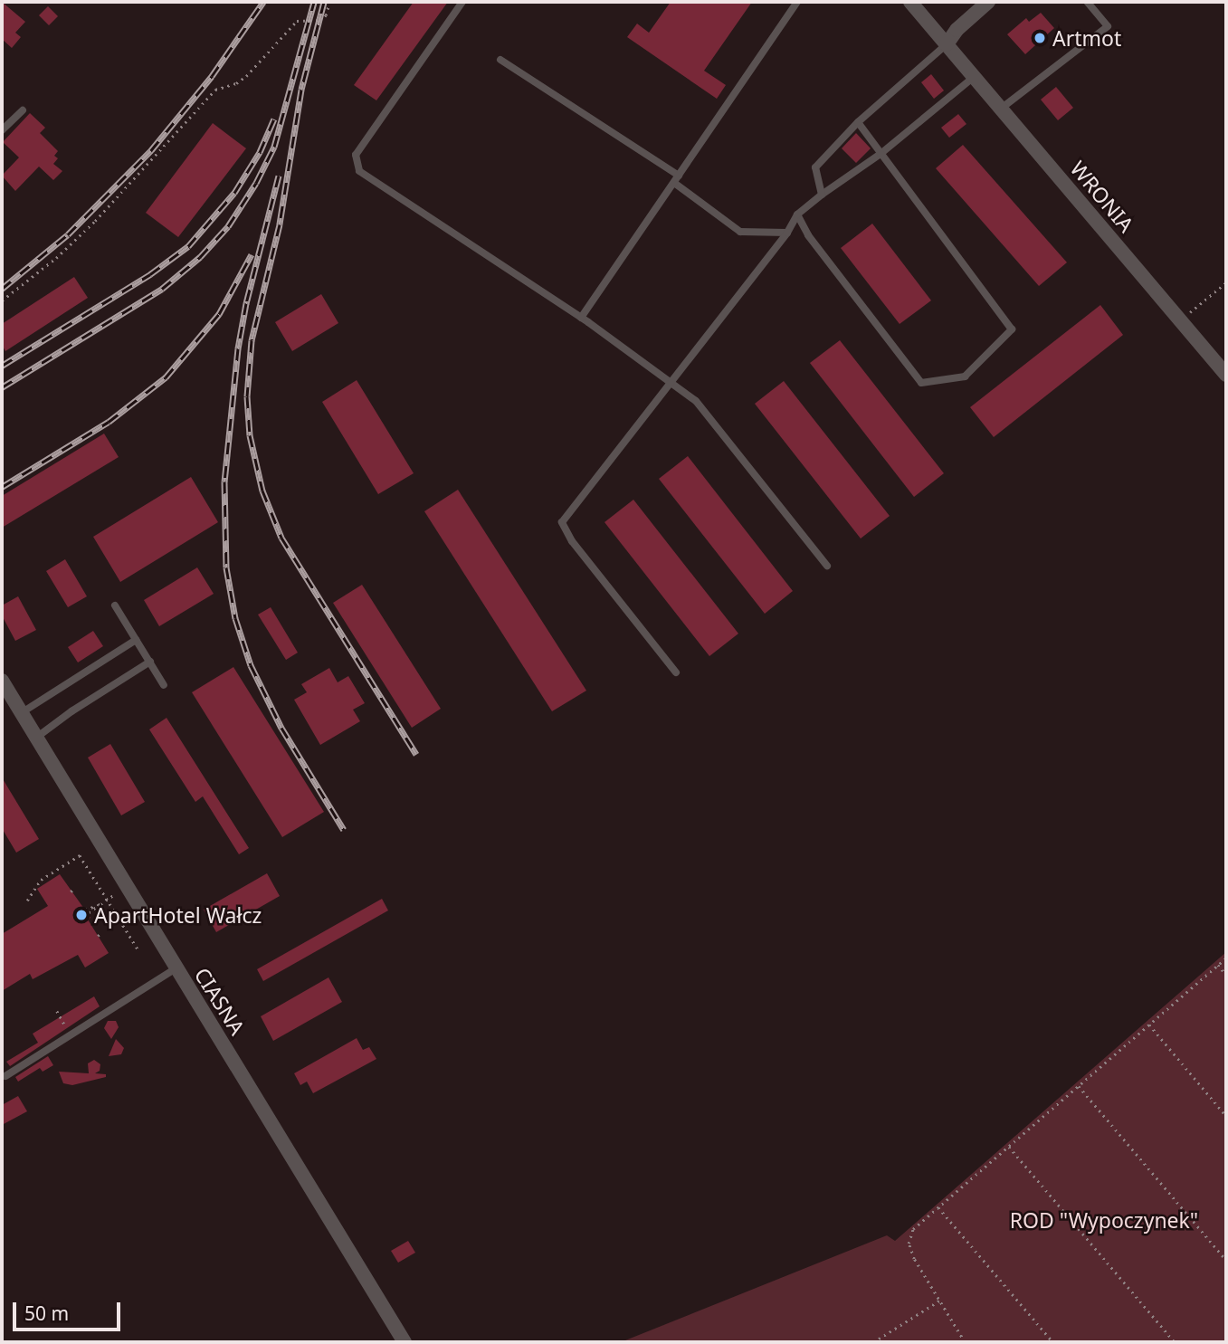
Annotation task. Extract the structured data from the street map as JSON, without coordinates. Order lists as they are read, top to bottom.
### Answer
{
  "streets": {
    "street": ["WRONIA", "CIASNA"]
  },
  "parks": ["ROD \"Wypoczynek\""],
  "places": ["Artmot", "ApartHotel Wałcz"],
  "scale_bar": "50 m"
}
